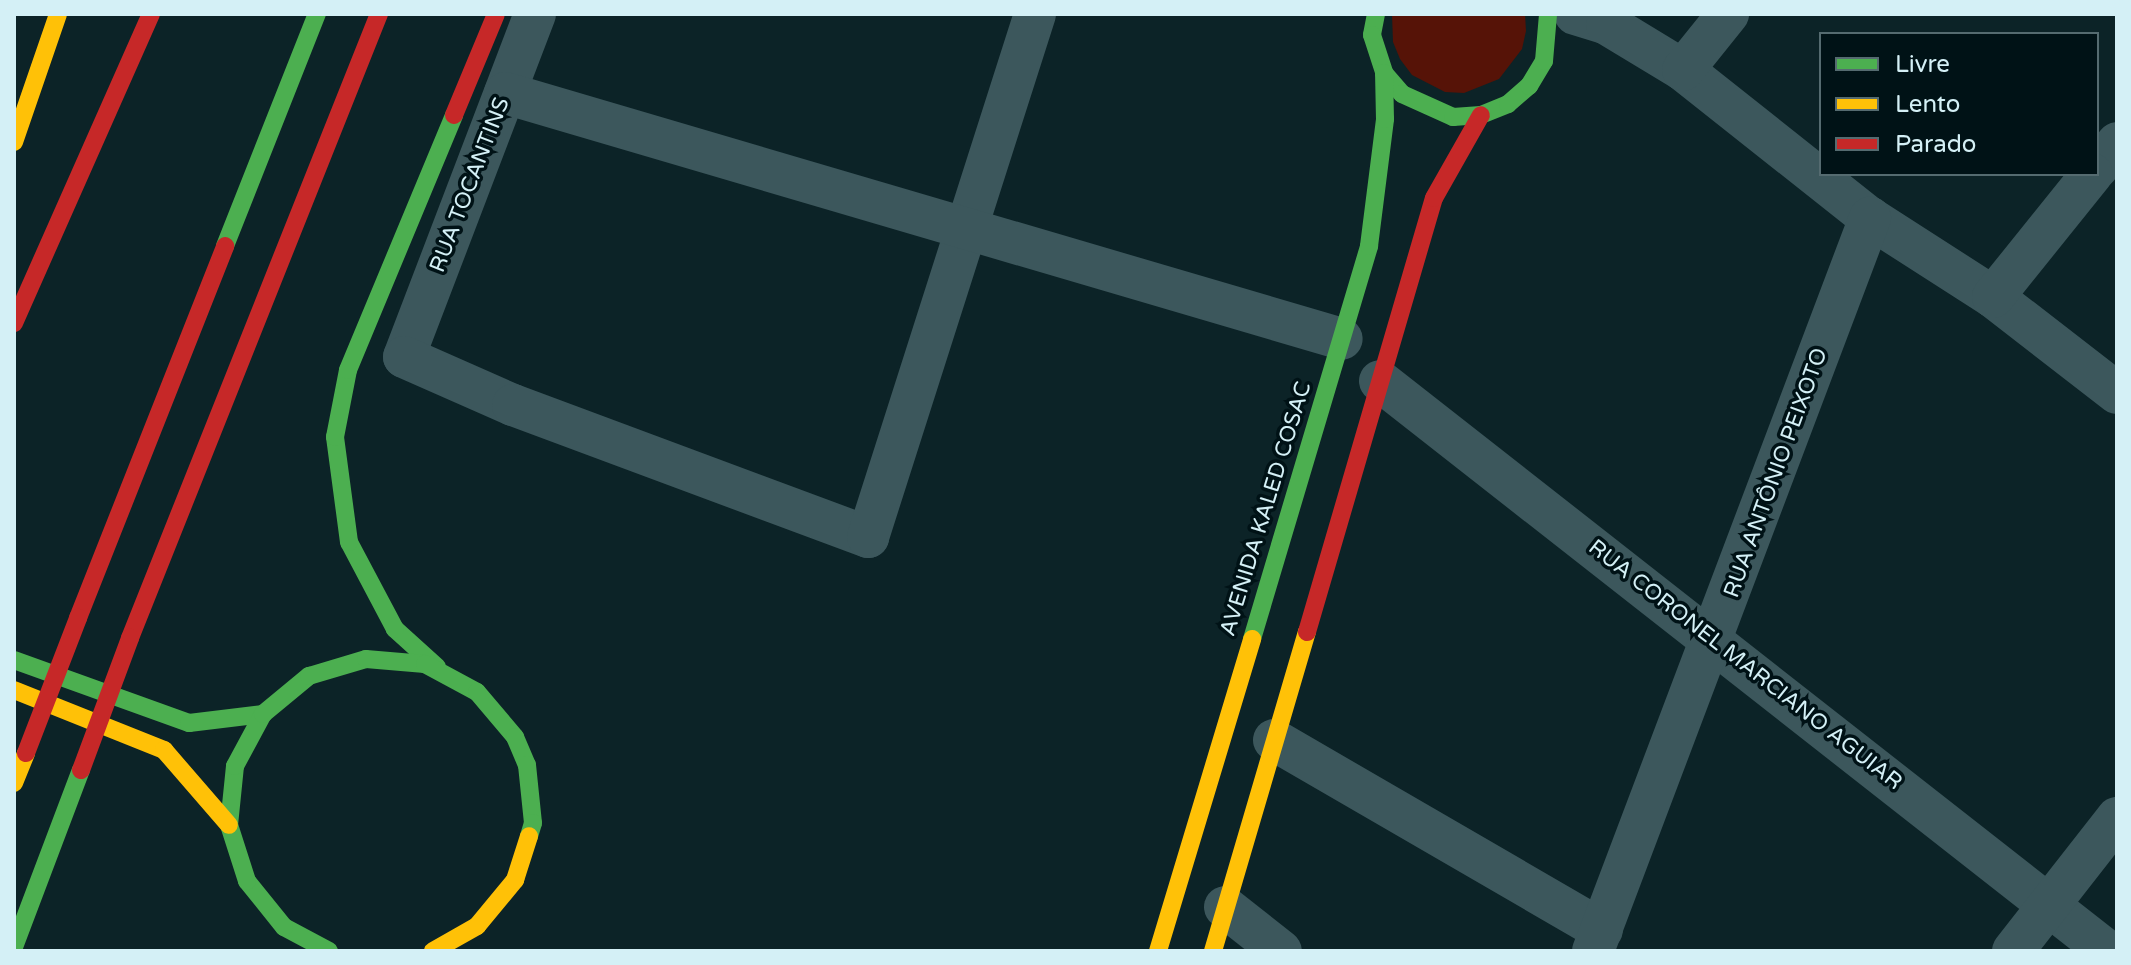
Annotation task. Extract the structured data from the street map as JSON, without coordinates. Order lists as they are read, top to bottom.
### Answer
{
  "streets": {
    "main road": ["AVENIDA KALED COSAC"],
    "street": ["RUA TOCANTINS", "RUA ANTÔNIO PEIXOTO", "RUA CORONEL MARCIANO AGUIAR"]
  },
  "crossings": [
    ["RUA ANTÔNIO PEIXOTO", "RUA CORONEL MARCIANO AGUIAR"]
  ],
  "legend": ["Livre", "Lento", "Parado"]
}
